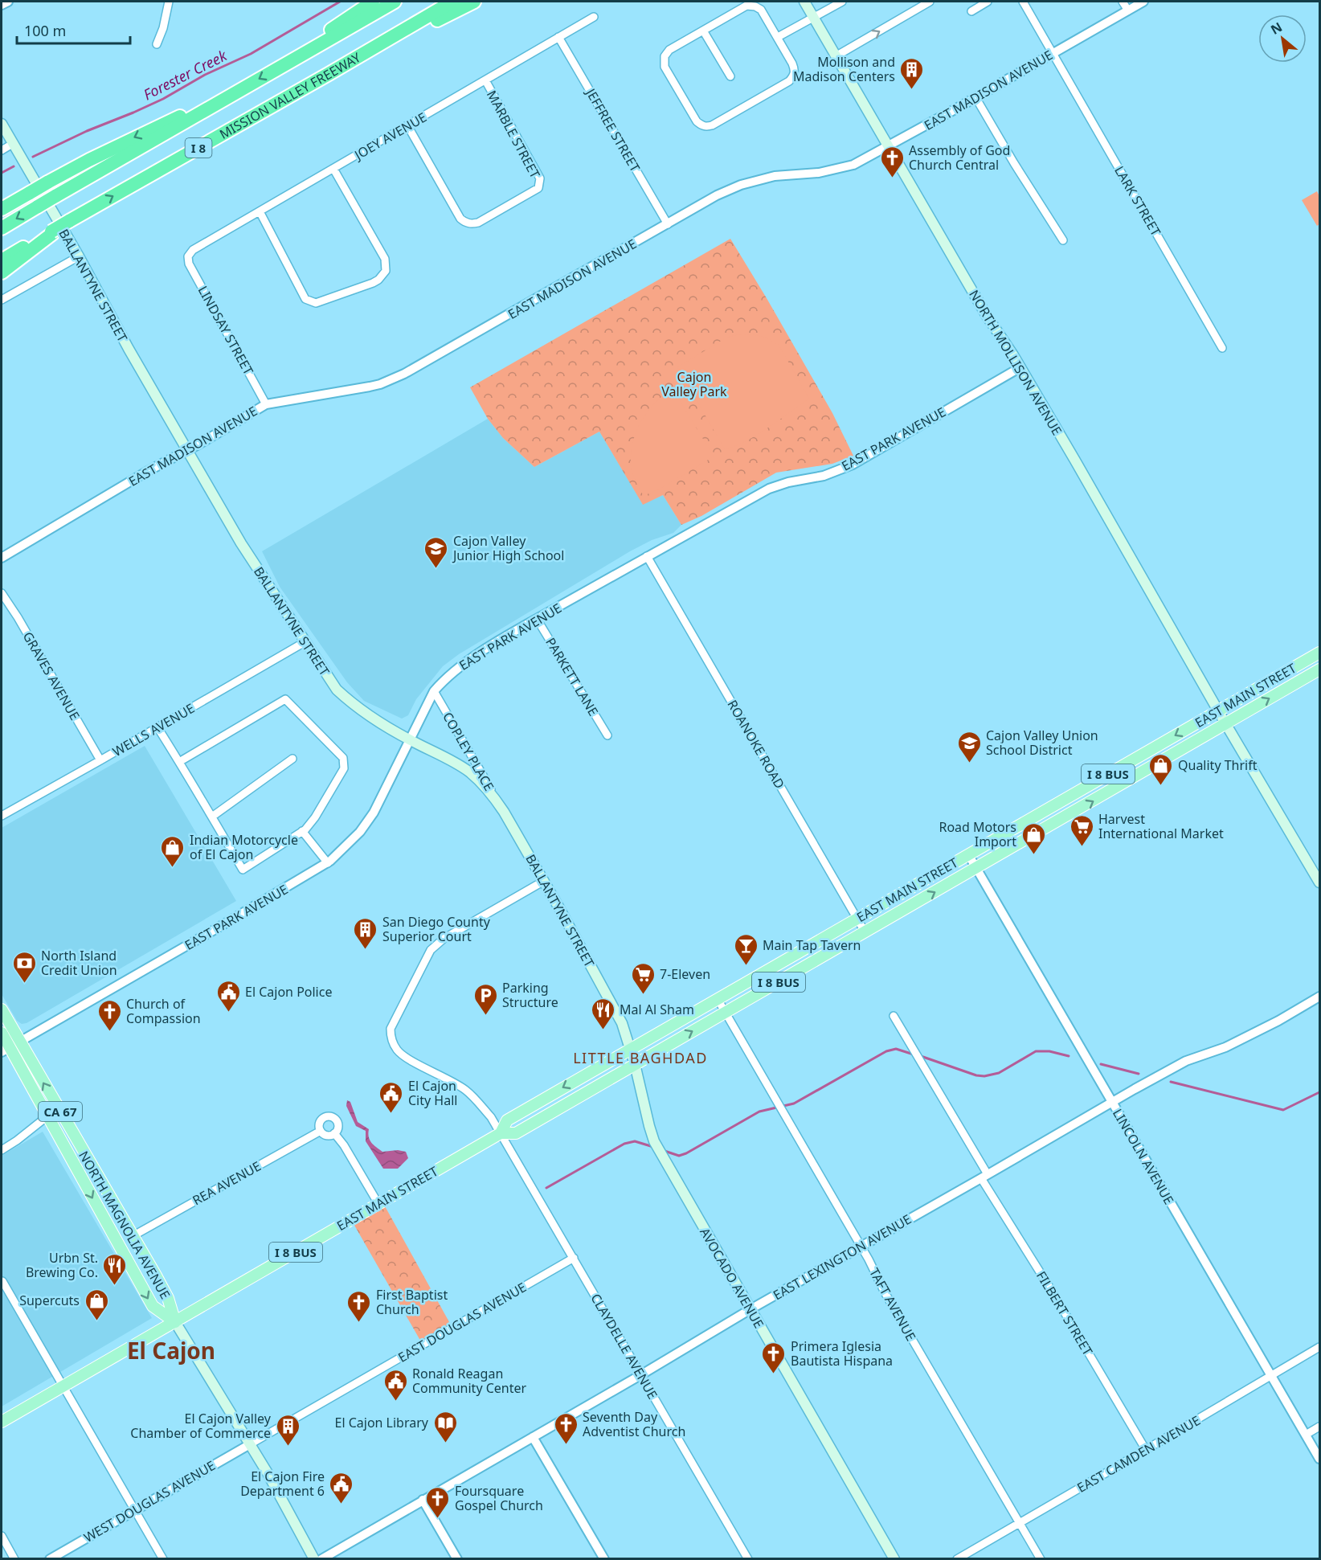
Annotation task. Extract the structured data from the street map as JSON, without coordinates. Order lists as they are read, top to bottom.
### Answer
{
  "streets": {
    "highway": ["MISSION VALLEY FREEWAY", "I 8"],
    "main road": [
      "BALLANTYNE STREET",
      "NORTH MOLLISON AVENUE",
      "EAST MAIN STREET",
      "I 8 BUS",
      "CA 67",
      "NORTH MAGNOLIA AVENUE",
      "AVOCADO AVENUE"
    ],
    "street": [
      "EAST MADISON AVENUE",
      "JEFFREE STREET",
      "MARBLE STREET",
      "JOEY AVENUE",
      "LARK STREET",
      "LINDSAY STREET",
      "EAST PARK AVENUE",
      "GRAVES AVENUE",
      "PARKETT LANE",
      "WELLS AVENUE",
      "ROANOKE ROAD",
      "COPLEY PLACE",
      "LINCOLN AVENUE",
      "REA AVENUE",
      "EAST LEXINGTON AVENUE",
      "TAFT AVENUE",
      "FILBERT STREET",
      "EAST DOUGLAS AVENUE",
      "CLAYDELLE AVENUE",
      "EAST CAMDEN AVENUE",
      "WEST DOUGLAS AVENUE"
    ]
  },
  "crossings": [
    ["EAST MADISON AVENUE", "JEFFREE STREET"],
    ["EAST MADISON AVENUE", "LARK STREET"],
    ["EAST MADISON AVENUE", "BALLANTYNE STREET"],
    ["EAST MADISON AVENUE", "LINDSAY STREET"],
    ["EAST MADISON AVENUE", "NORTH MOLLISON AVENUE"],
    ["JEFFREE STREET", "JOEY AVENUE"],
    ["MARBLE STREET", "JOEY AVENUE"],
    ["JOEY AVENUE", "LINDSAY STREET"],
    ["BALLANTYNE STREET", "EAST PARK AVENUE"],
    ["BALLANTYNE STREET", "EAST MAIN STREET"],
    ["BALLANTYNE STREET", "WELLS AVENUE"],
    ["BALLANTYNE STREET", "COPLEY PLACE"],
    ["BALLANTYNE STREET", "AVOCADO AVENUE"],
    ["BALLANTYNE STREET", "CLAYDELLE AVENUE"],
    ["NORTH MOLLISON AVENUE", "EAST PARK AVENUE"],
    ["NORTH MOLLISON AVENUE", "EAST MAIN STREET"],
    ["EAST PARK AVENUE", "PARKETT LANE"],
    ["EAST PARK AVENUE", "ROANOKE ROAD"],
    ["EAST PARK AVENUE", "COPLEY PLACE"],
    ["EAST PARK AVENUE", "NORTH MAGNOLIA AVENUE"],
    ["GRAVES AVENUE", "WELLS AVENUE"],
    ["EAST MAIN STREET", "ROANOKE ROAD"],
    ["EAST MAIN STREET", "I 8 BUS"],
    ["EAST MAIN STREET", "LINCOLN AVENUE"],
    ["EAST MAIN STREET", "NORTH MAGNOLIA AVENUE"],
    ["EAST MAIN STREET", "AVOCADO AVENUE"],
    ["EAST MAIN STREET", "TAFT AVENUE"],
    ["EAST MAIN STREET", "CLAYDELLE AVENUE"],
    ["I 8 BUS", "NORTH MAGNOLIA AVENUE"],
    ["LINCOLN AVENUE", "EAST LEXINGTON AVENUE"],
    ["LINCOLN AVENUE", "EAST CAMDEN AVENUE"],
    ["REA AVENUE", "NORTH MAGNOLIA AVENUE"],
    ["EAST LEXINGTON AVENUE", "AVOCADO AVENUE"],
    ["EAST LEXINGTON AVENUE", "TAFT AVENUE"],
    ["EAST LEXINGTON AVENUE", "FILBERT STREET"],
    ["EAST LEXINGTON AVENUE", "CLAYDELLE AVENUE"],
    ["TAFT AVENUE", "EAST CAMDEN AVENUE"],
    ["FILBERT STREET", "EAST CAMDEN AVENUE"],
    ["EAST DOUGLAS AVENUE", "CLAYDELLE AVENUE"],
    ["EAST DOUGLAS AVENUE", "WEST DOUGLAS AVENUE"]
  ],
  "districts": ["LITTLE BAGHDAD", "El Cajon"],
  "water": ["Forester Creek"],
  "parks": ["Cajon Valley Park"],
  "places": {
    "building": ["Mollison and Madison Centers", "San Diego County Superior Court", "El Cajon Valley Chamber of Commerce"],
    "church": [
      "Assembly of God Church Central",
      "Church of Compassion",
      "First Baptist Church",
      "Primera Iglesia Bautista Hispana",
      "Seventh Day Adventist Church",
      "Foursquare Gospel Church"
    ],
    "school or university": ["Cajon Valley Junior High School", "Cajon Valley Union School District"],
    "shop": [
      "Quality Thrift",
      "Road Motors Import",
      "Indian Motorcycle of El Cajon",
      "Supercuts"
    ],
    "supermarket": ["Harvest International Market", "7-Eleven"],
    "bar": ["Main Tap Tavern"],
    "bank": ["North Island Credit Union"],
    "public building": [
      "El Cajon Police",
      "El Cajon City Hall",
      "Ronald Reagan Community Center",
      "El Cajon Fire Department 6"
    ],
    "parking": ["Parking Structure"],
    "restaurant": ["Mal Al Sham", "Urbn St. Brewing Co."],
    "library": ["El Cajon Library"]
  },
  "scale_bar": "100 m",
  "north": "top left"
}
